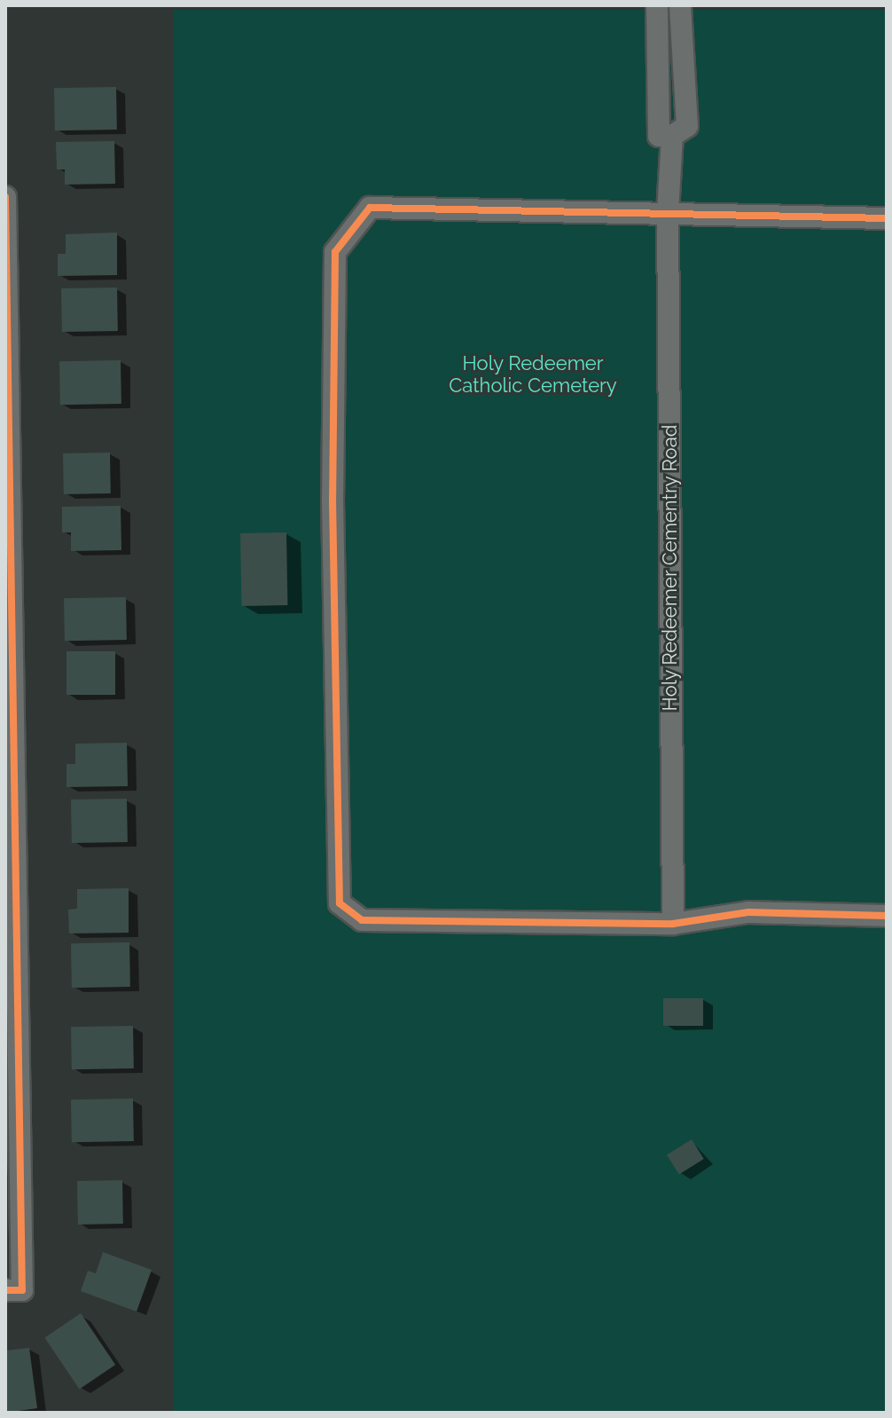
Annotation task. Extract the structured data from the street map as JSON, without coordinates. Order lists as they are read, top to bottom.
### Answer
{
  "streets": {
    "street": ["Holy Redeemer Cementry Road"]
  },
  "parks": ["Holy Redeemer Catholic Cemetery"]
}
